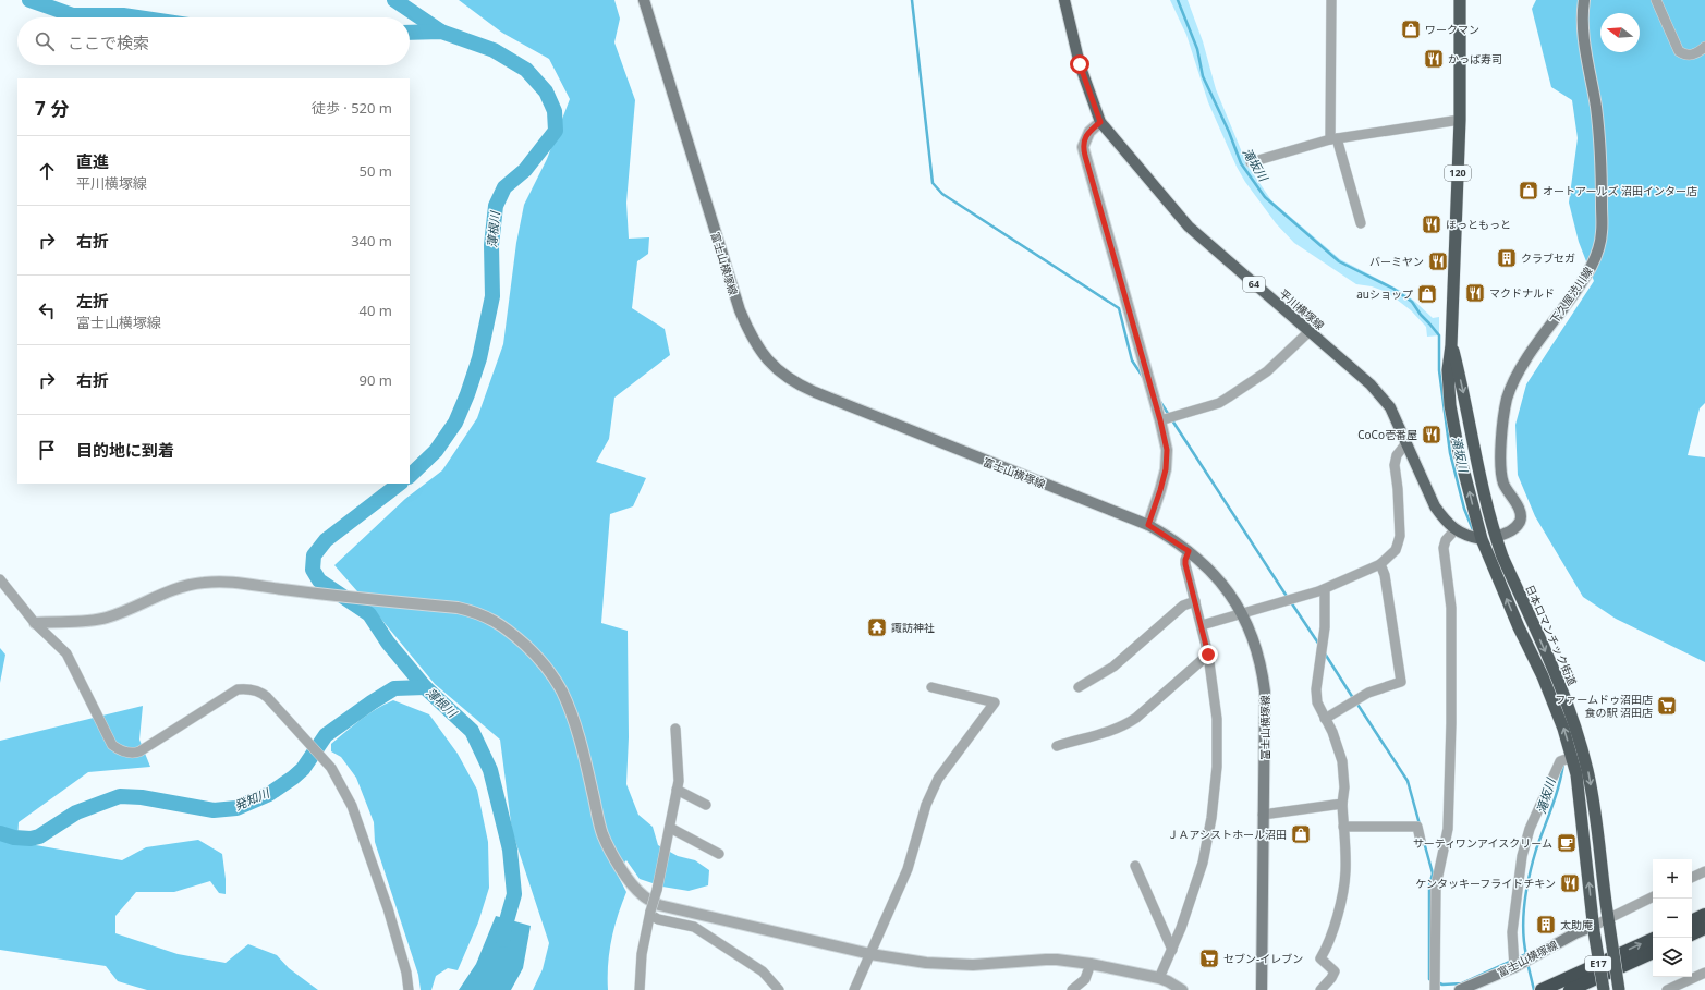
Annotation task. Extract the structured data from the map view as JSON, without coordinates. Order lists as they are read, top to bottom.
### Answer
{
  "streets": {
    "highway": ["120", "日本ロマンチック街道", "E17"],
    "main road": [
      "富士山横塚線",
      "64",
      "下久屋渋川線",
      "平川横塚線"
    ]
  },
  "crossings": [
    ["富士山横塚線", "日本ロマンチック街道"],
    ["下久屋渋川線", "日本ロマンチック街道"],
    ["平川横塚線", "日本ロマンチック街道"]
  ],
  "water": ["滝坂川", "薄根川", "発知川"],
  "places": {
    "shop": [
      "ワークマン",
      "オートアールズ 沼田インター店",
      "auショップ",
      "ＪＡアシストホール沼田"
    ],
    "restaurant": [
      "かっぱ寿司",
      "ほっともっと",
      "バーミヤン",
      "マクドナルド",
      "CoCo壱番屋",
      "ケンタッキーフライドチキン"
    ],
    "building": ["クラブセガ", "太助庵"],
    "temple": ["諏訪神社"],
    "supermarket": ["ファームドゥ沼田店 食の駅 沼田店", "セブン-イレブン"],
    "cafe": ["サーティワンアイスクリーム"]
  },
  "north": "left",
  "page": {
    "search": "ここで検索",
    "heading": ["7 分", "徒歩 · 520 m"],
    "list": [
      ["直進", "平川横塚線", "50 m"],
      ["右折", "340 m"],
      ["左折", "富士山横塚線", "40 m"],
      ["右折", "90 m"],
      "目的地に到着"
    ],
    "map_buttons": ["+", "−"]
  }
}
